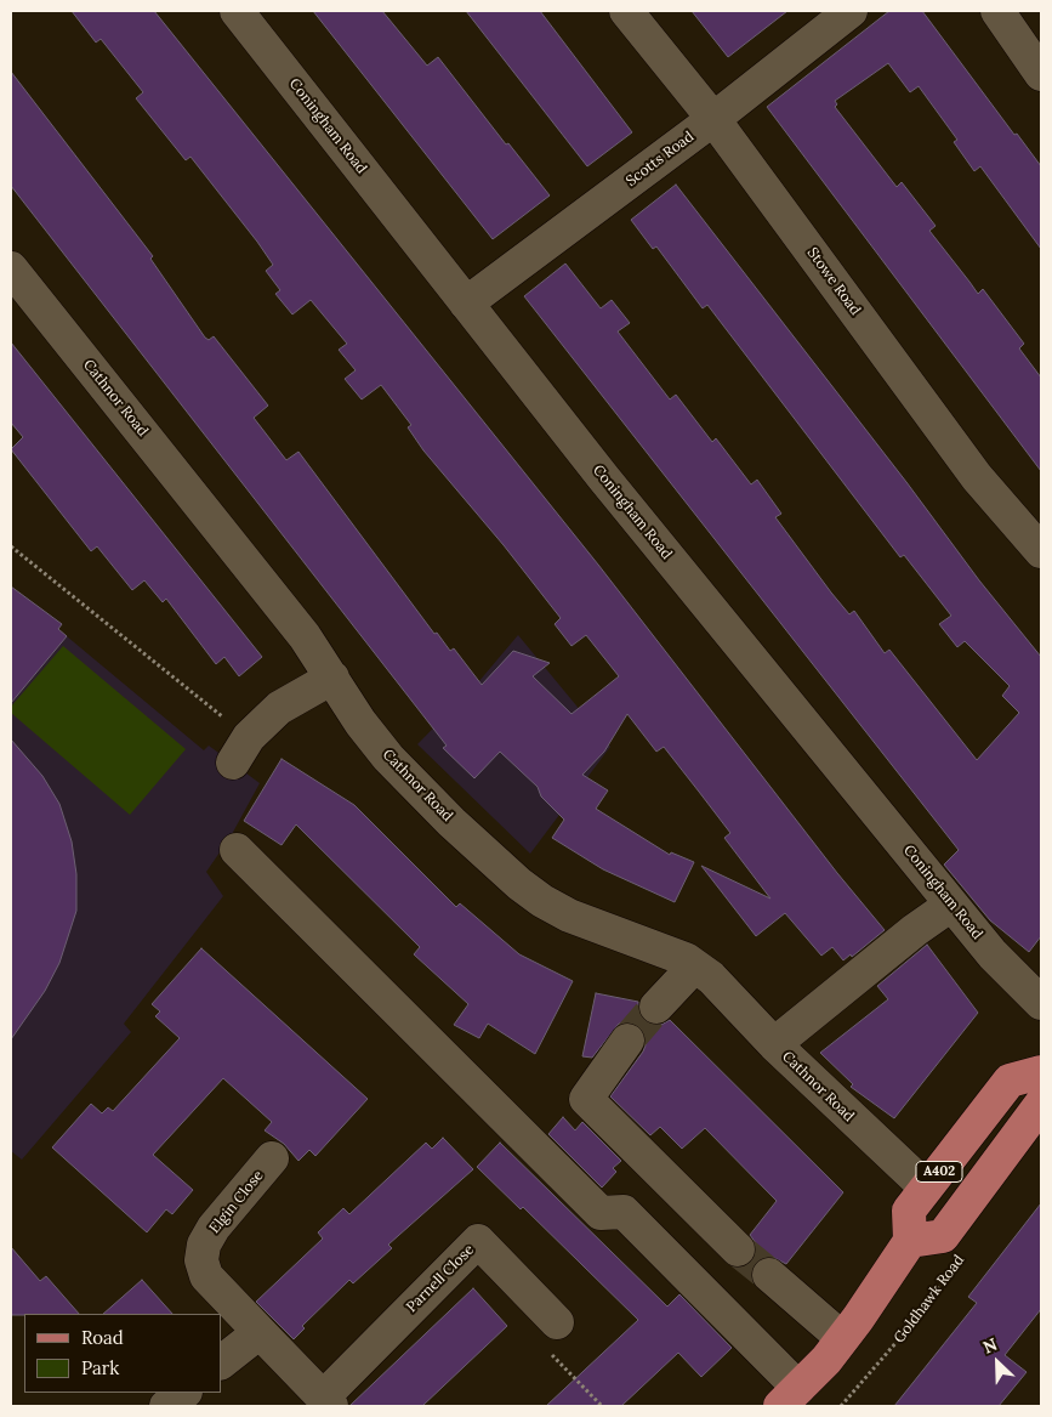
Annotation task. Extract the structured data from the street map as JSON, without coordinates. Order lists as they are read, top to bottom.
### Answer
{
  "streets": {
    "main road": ["A402", "Goldhawk Road"],
    "street": [
      "Coningham Road",
      "Scotts Road",
      "Stowe Road",
      "Cathnor Road",
      "Elgin Close",
      "Parnell Close"
    ]
  },
  "crossings": [
    ["Coningham Road", "Scotts Road"],
    ["Scotts Road", "Stowe Road"],
    ["Cathnor Road", "A402"],
    ["A402", "Goldhawk Road"],
    ["Elgin Close", "Parnell Close"]
  ],
  "legend": ["Road", "Park"],
  "north": "top left"
}
